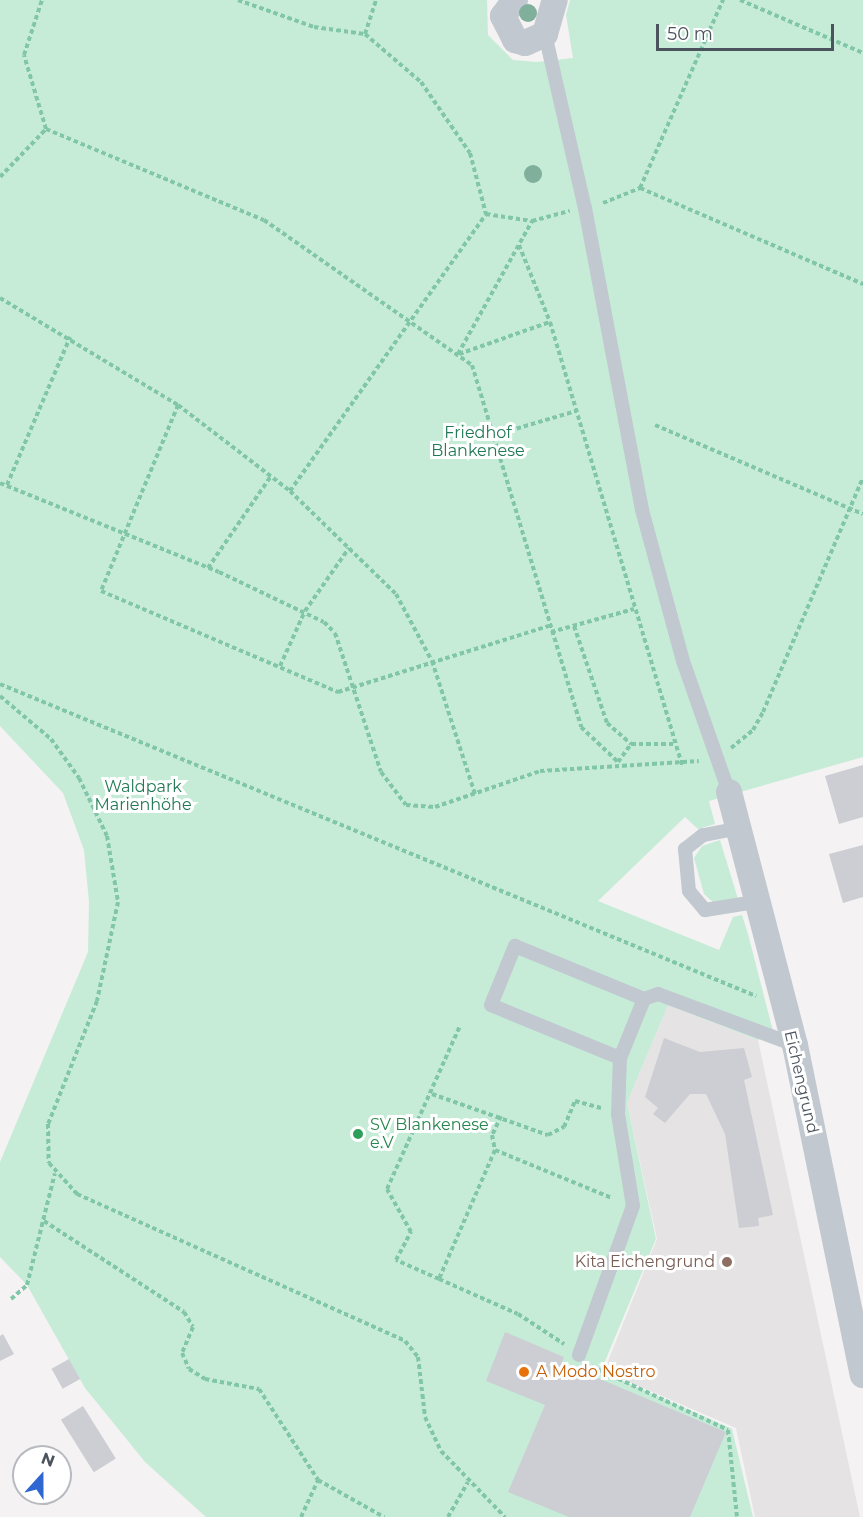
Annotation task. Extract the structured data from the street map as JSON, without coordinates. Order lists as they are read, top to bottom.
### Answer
{
  "streets": {
    "street": ["Eichengrund"]
  },
  "parks": ["Friedhof Blankenese", "Waldpark Marienhöhe"],
  "places": ["SV Blankenese e.V", "Kita Eichengrund", "A Modo Nostro"],
  "scale_bar": "50 m",
  "north": "top"
}
